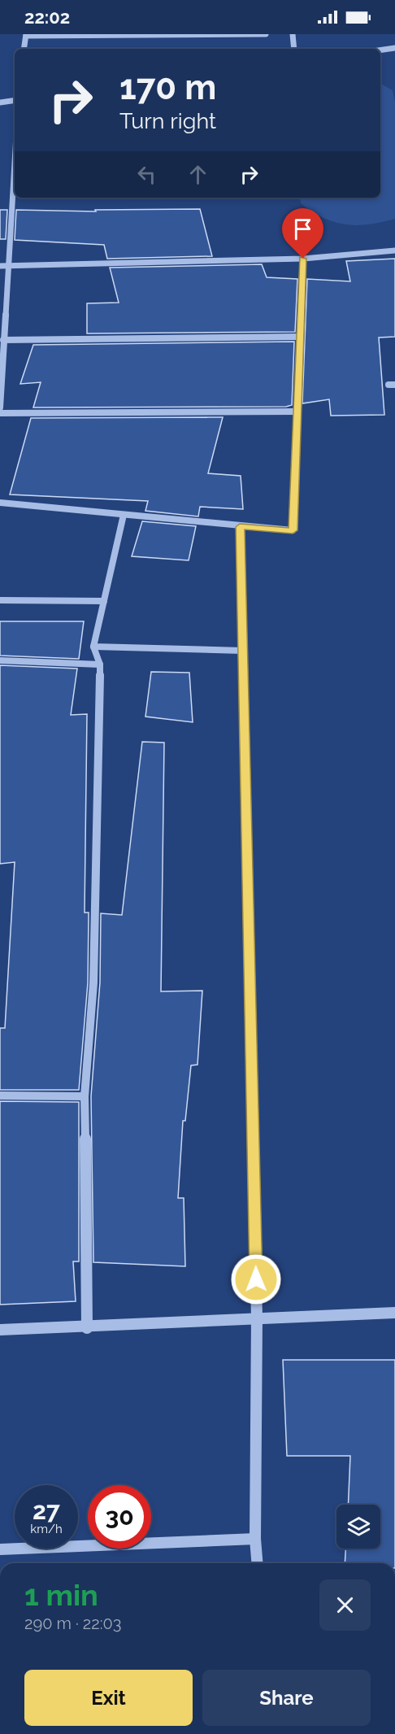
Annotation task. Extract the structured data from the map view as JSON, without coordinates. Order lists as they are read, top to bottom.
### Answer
{
  "page": {
    "status": "22:02",
    "turn": ["170 m", "Turn right"],
    "speed": "27 km/h",
    "limit": "30",
    "heading": ["1 min", "290 m · 22:03"],
    "buttons": ["Exit", "Share"]
  }
}
